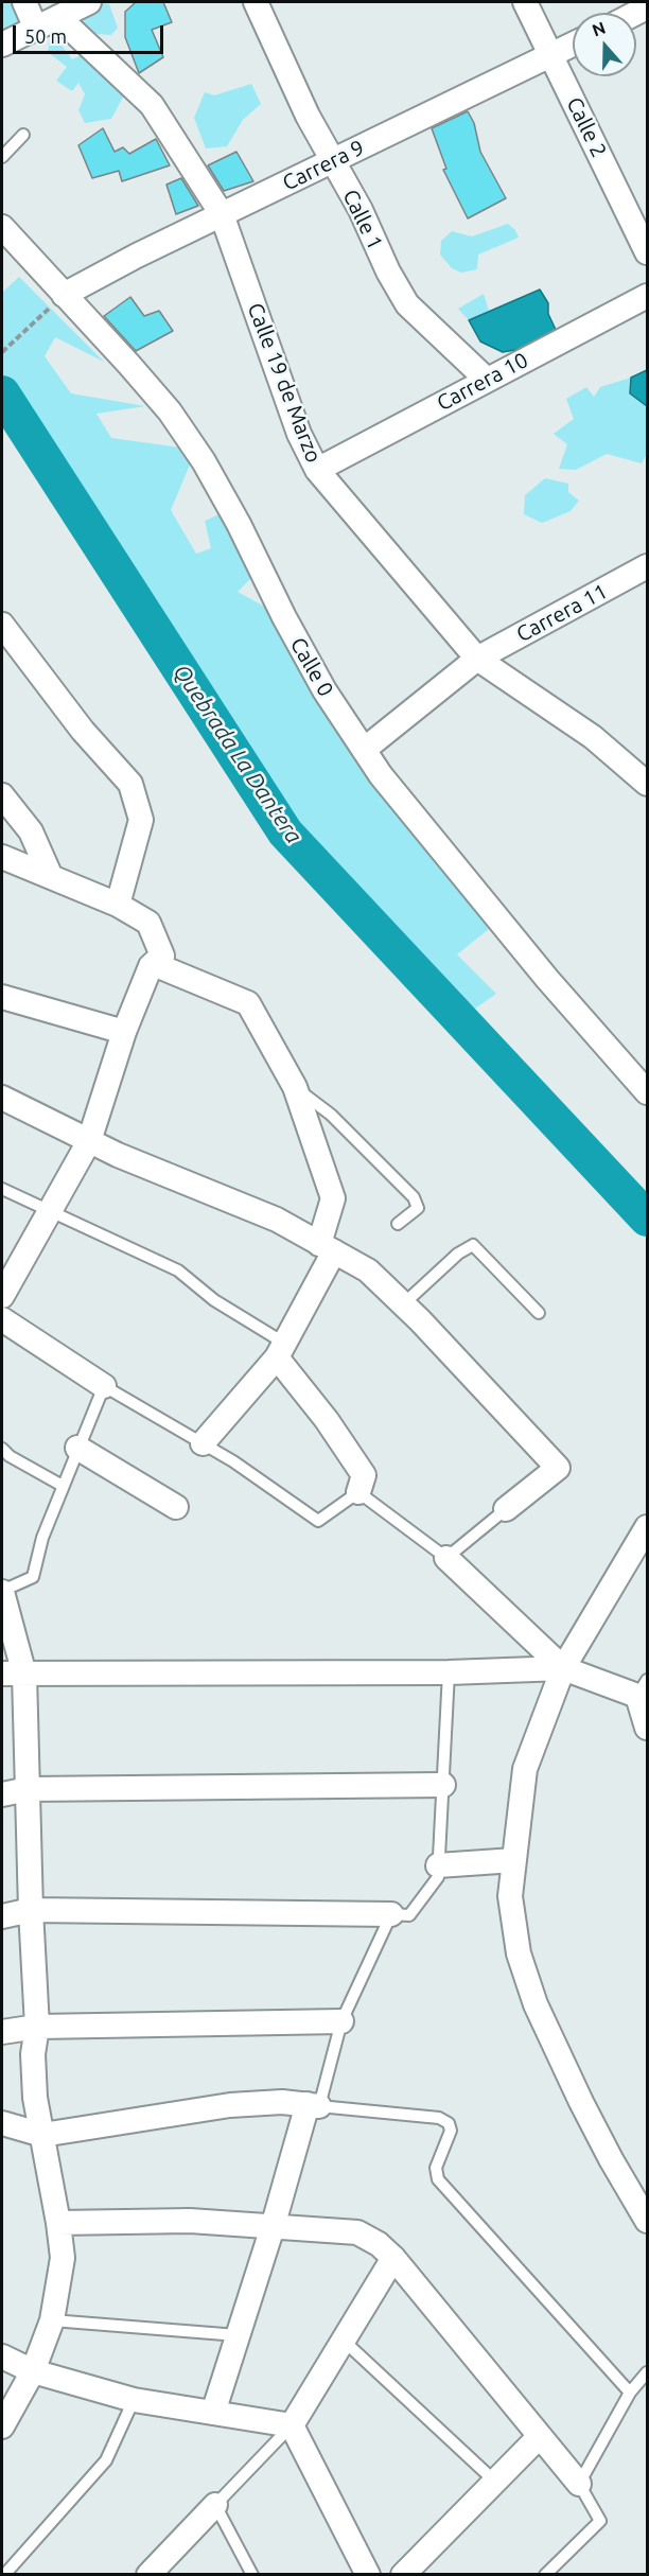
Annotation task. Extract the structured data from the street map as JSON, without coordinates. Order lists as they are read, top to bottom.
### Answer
{
  "streets": {
    "street": [
      "Calle 2",
      "Carrera 9",
      "Calle 1",
      "Carrera 10",
      "Calle 19 de Marzo",
      "Carrera 11",
      "Calle 0"
    ]
  },
  "crossings": [
    ["Calle 2", "Carrera 9"],
    ["Carrera 9", "Calle 1"],
    ["Carrera 9", "Calle 19 de Marzo"],
    ["Carrera 9", "Calle 0"],
    ["Calle 1", "Carrera 10"],
    ["Carrera 10", "Calle 19 de Marzo"],
    ["Calle 19 de Marzo", "Carrera 11"],
    ["Carrera 11", "Calle 0"]
  ],
  "water": ["Quebrada La Dantera"],
  "scale_bar": "50 m",
  "north": "top"
}
